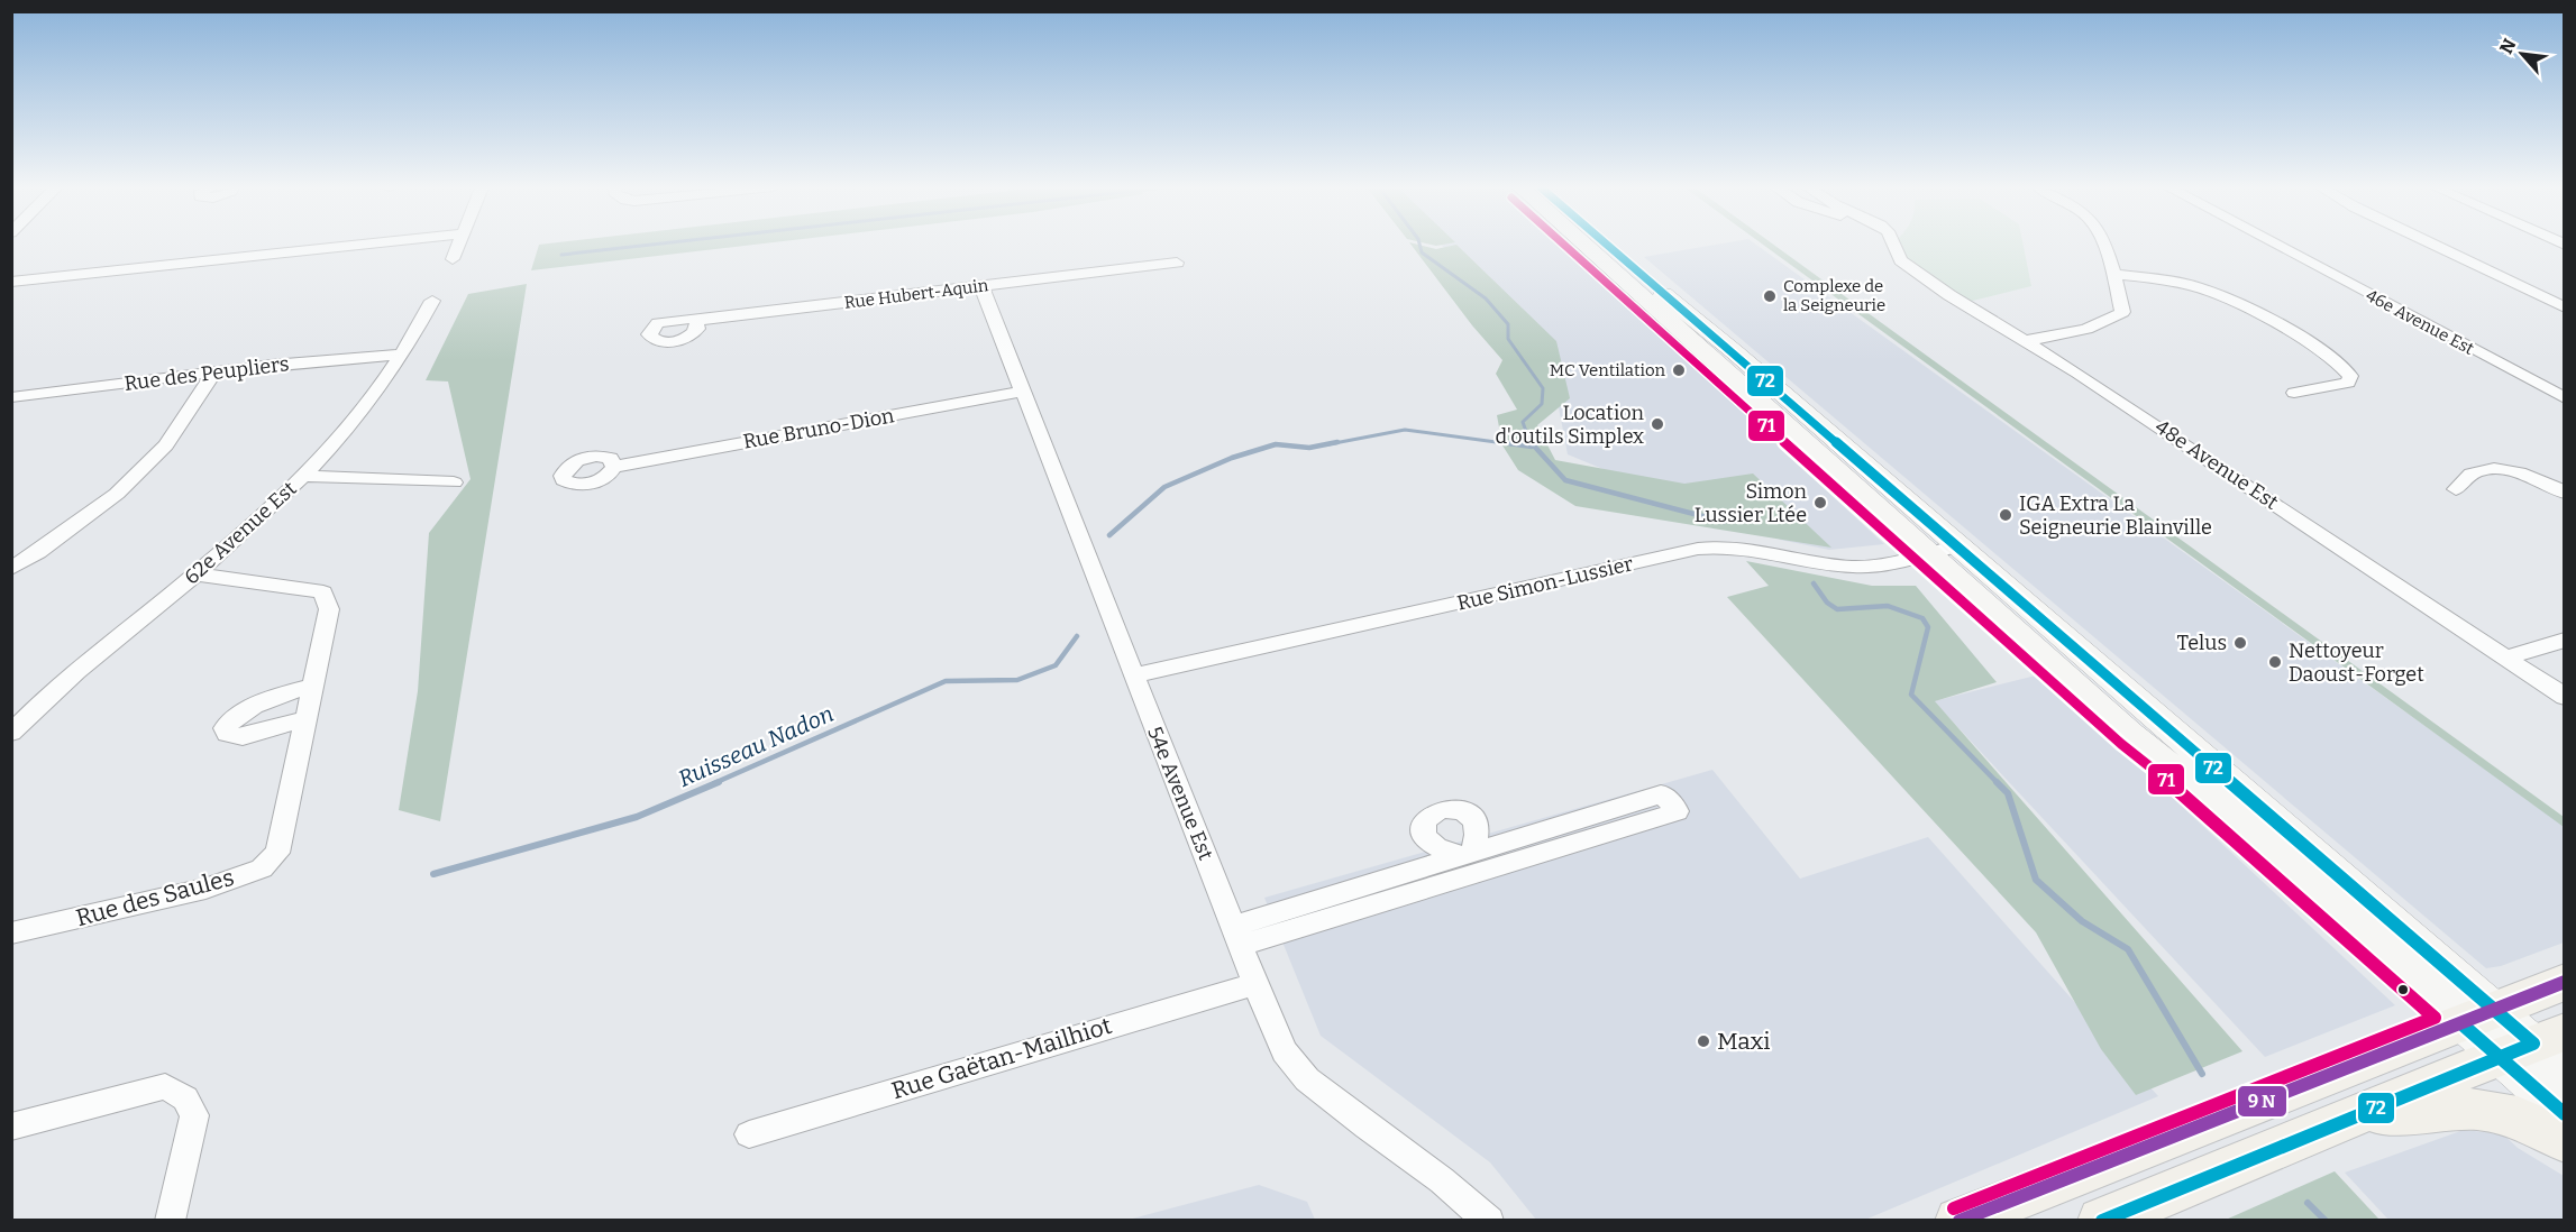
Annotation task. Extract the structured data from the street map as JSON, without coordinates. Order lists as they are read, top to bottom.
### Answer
{
  "streets": {
    "street": [
      "Rue Hubert-Aquin",
      "46e Avenue Est",
      "Rue des Peupliers",
      "Rue Bruno-Dion",
      "48e Avenue Est",
      "62e Avenue Est",
      "Rue Simon-Lussier",
      "54e Avenue Est",
      "Rue des Saules",
      "Rue Gaëtan-Mailhiot"
    ]
  },
  "crossings": [
    ["Rue Hubert-Aquin", "54e Avenue Est"],
    ["Rue des Peupliers", "62e Avenue Est"],
    ["Rue Bruno-Dion", "54e Avenue Est"],
    ["62e Avenue Est", "Rue des Saules"],
    ["Rue Simon-Lussier", "54e Avenue Est"],
    ["54e Avenue Est", "Rue Gaëtan-Mailhiot"]
  ],
  "water": ["Ruisseau Nadon"],
  "places": [
    "Complexe de la Seigneurie",
    "MC Ventilation",
    "Location d'outils Simplex",
    "Simon Lussier Ltée",
    "IGA Extra La Seigneurie Blainville",
    "Telus",
    "Nettoyeur Daoust-Forget",
    "Maxi"
  ],
  "lines": ["transit line 72", "transit line 71"],
  "north": "top left"
}
